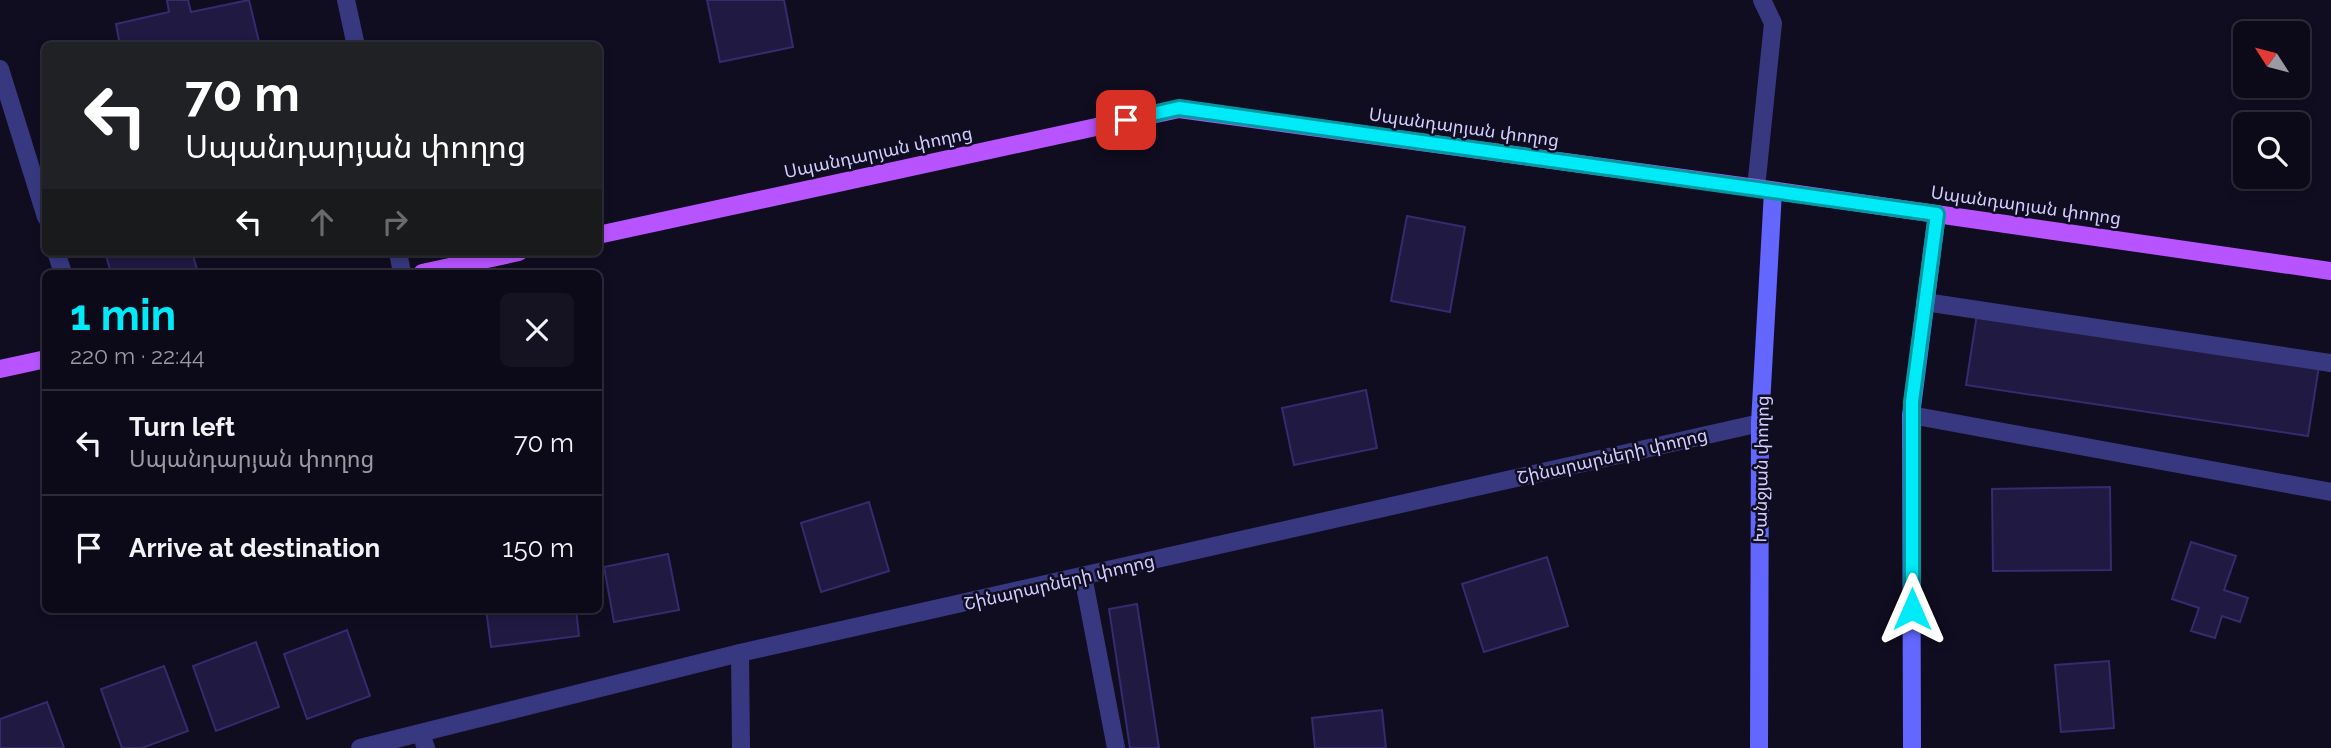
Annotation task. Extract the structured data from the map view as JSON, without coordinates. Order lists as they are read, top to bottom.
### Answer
{
  "streets": {
    "main road": ["Սպանդարյան փողոց"],
    "street": ["Շինարարների փողոց", "Խանջյան փողոց"]
  },
  "crossings": [
    ["Սպանդարյան փողոց", "Խանջյան փողոց"],
    ["Շինարարների փողոց", "Խանջյան փողոց"]
  ],
  "north": "top left",
  "page": {
    "turn": ["70 m", "Սպանդարյան փողոց"],
    "heading": ["1 min", "220 m · 22:44"],
    "list": [
      {
        "name": "Turn left",
        "note": "Սպանդարյան փողոց",
        "value": "70 m"
      },
      {
        "name": "Arrive at destination",
        "value": "150 m"
      }
    ]
  }
}
